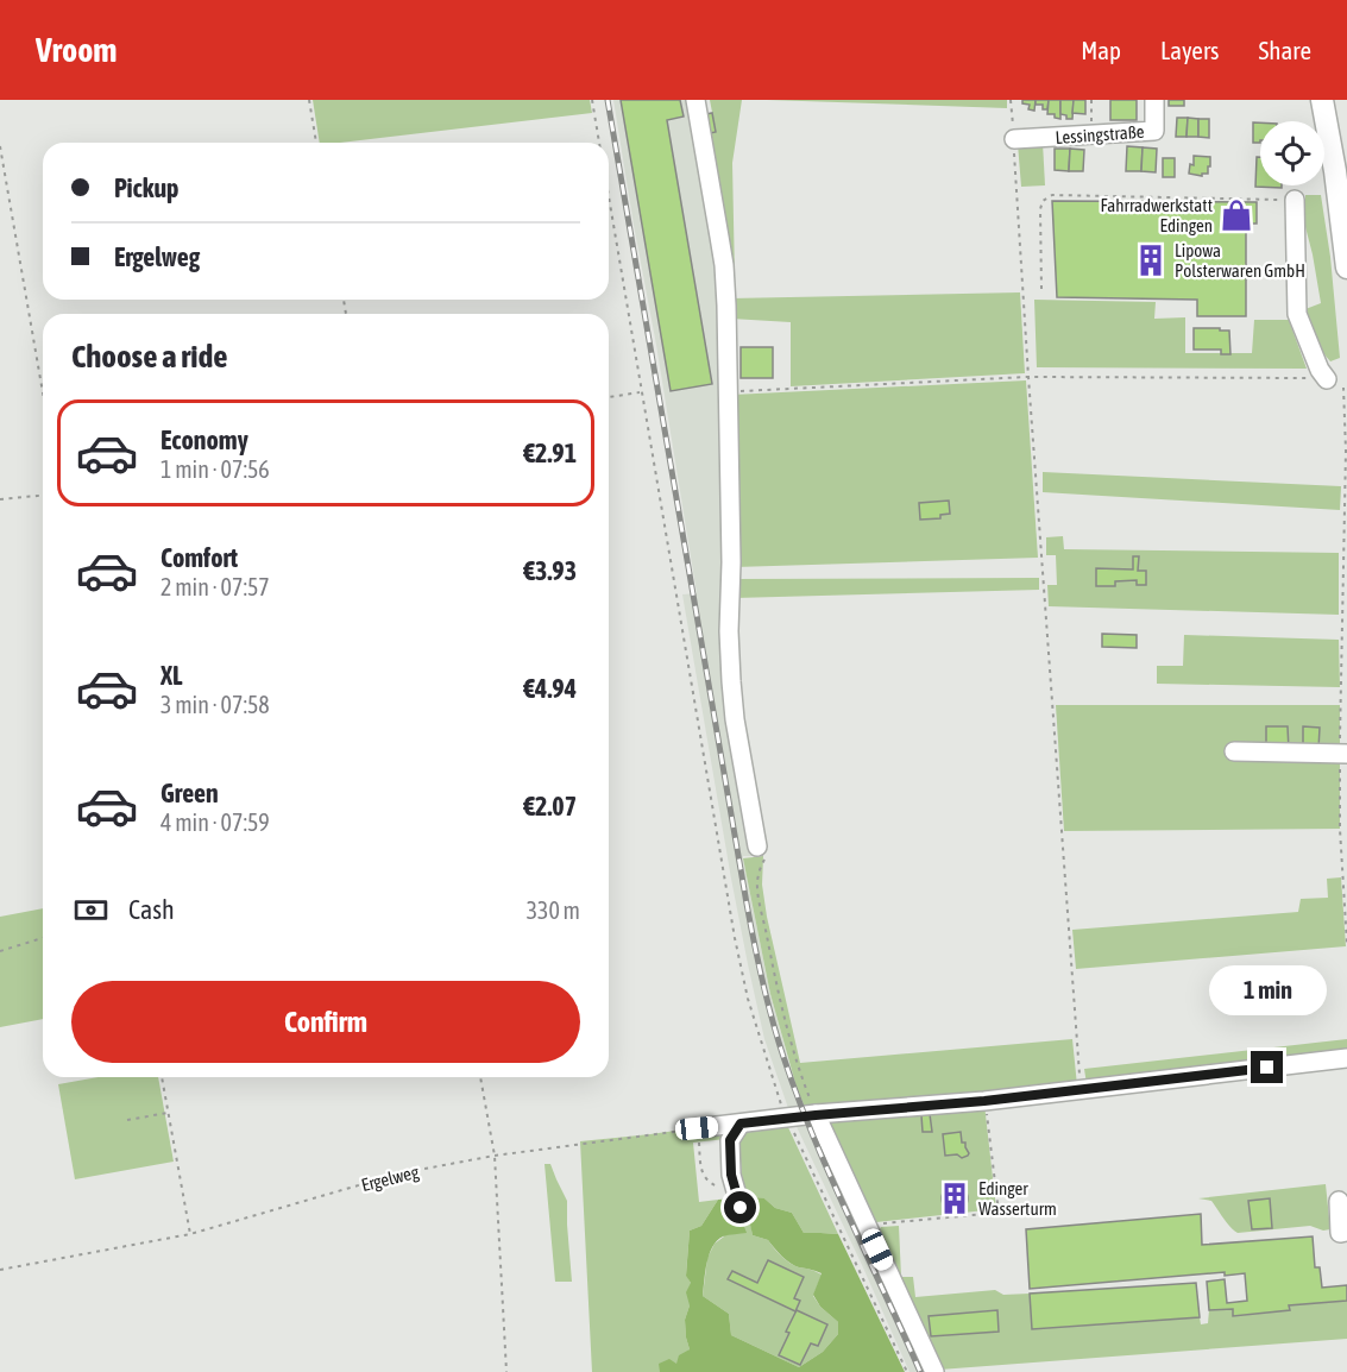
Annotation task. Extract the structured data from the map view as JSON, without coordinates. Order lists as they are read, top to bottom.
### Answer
{
  "streets": {
    "street": ["Lessingstraße"],
    "path": ["Ergelweg"]
  },
  "places": {
    "shop": ["Fahrradwerkstatt Edingen"],
    "building": ["Lipowa Polsterwaren GmbH", "Edinger Wasserturm"]
  },
  "page": {
    "header": "Vroom",
    "nav": ["Map", "Layers", "Share"],
    "banner": ["Pickup", "Ergelweg"],
    "heading": "Choose a ride",
    "list": [
      {
        "name": "Economy",
        "note": "1 min · 07:56",
        "value": "€2.91"
      },
      {
        "name": "Comfort",
        "note": "2 min · 07:57",
        "value": "€3.93"
      },
      {
        "name": "XL",
        "note": "3 min · 07:58",
        "value": "€4.94"
      },
      {
        "name": "Green",
        "note": "4 min · 07:59",
        "value": "€2.07"
      }
    ],
    "pay": ["Cash", "330 m"],
    "bubble": "1 min",
    "buttons": "Confirm"
  }
}
